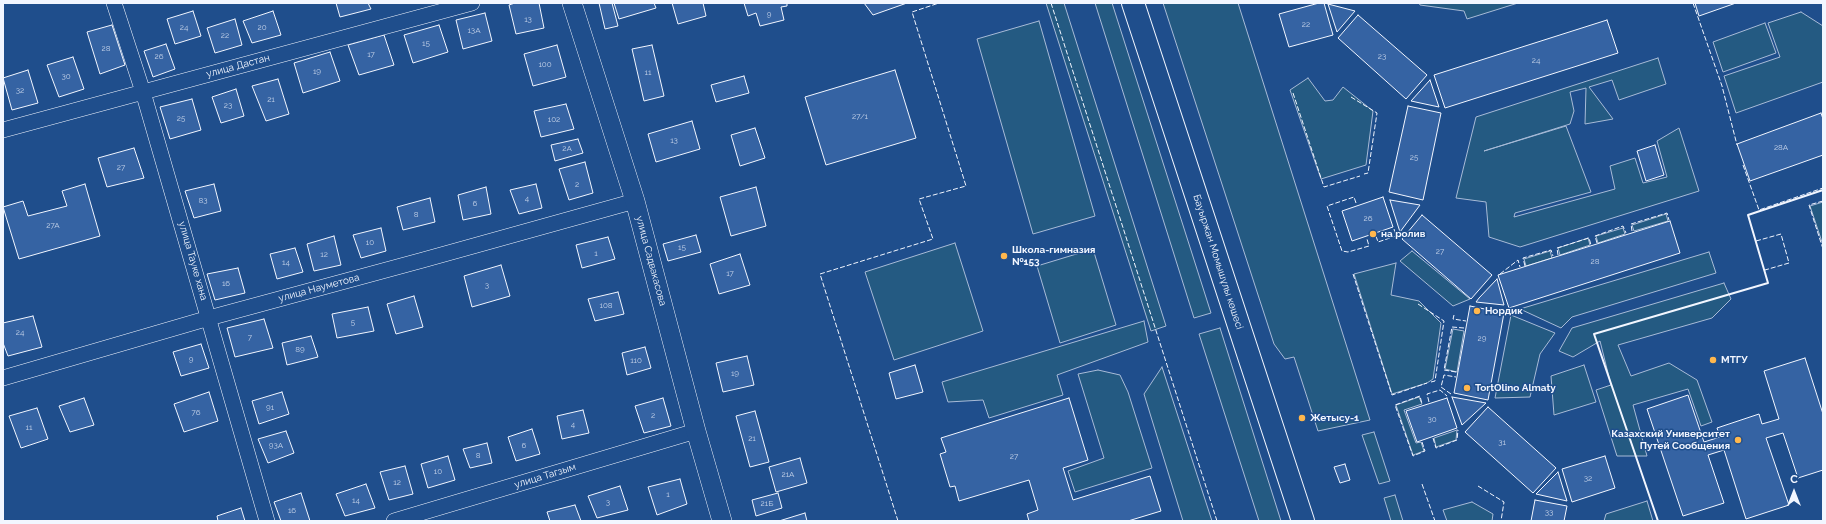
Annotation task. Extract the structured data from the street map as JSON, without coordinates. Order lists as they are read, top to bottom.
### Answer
{
  "streets": {
    "main road": ["Бауыржан Момышұлы көшесі"],
    "street": [
      "улица Дастан",
      "улица Тауке хана",
      "улица Садвакасова",
      "улица Науметова",
      "улица Тагзым"
    ]
  },
  "crossings": [
    ["улица Дастан", "улица Тауке хана"],
    ["улица Тауке хана", "улица Науметова"],
    ["улица Садвакасова", "улица Науметова"],
    ["улица Садвакасова", "улица Тагзым"]
  ],
  "places": [
    "на ролив",
    "Школа-гимназия №153",
    "Нордик",
    "МТГУ",
    "TortOlino Almaty",
    "Жетысу-1",
    "Казахский Университет Путей Сообщения"
  ],
  "house_numbers": [
    "9",
    "13",
    "22",
    "24",
    "20",
    "13А",
    "22",
    "15",
    "28",
    "17",
    "26",
    "23",
    "24",
    "100",
    "19",
    "11",
    "30",
    "32",
    "21",
    "23",
    "27/1",
    "25",
    "102",
    "13",
    "28А",
    "2А",
    "25",
    "27",
    "2",
    "4",
    "83",
    "6",
    "8",
    "26",
    "27А",
    "10",
    "15",
    "27",
    "1",
    "12",
    "28",
    "14",
    "17",
    "16",
    "3",
    "108",
    "5",
    "24",
    "7",
    "29",
    "89",
    "9",
    "110",
    "19",
    "91",
    "76",
    "2",
    "30",
    "4",
    "11",
    "21",
    "31",
    "93А",
    "6",
    "8",
    "27",
    "10",
    "21А",
    "32",
    "12",
    "1",
    "14",
    "3",
    "21Б",
    "16",
    "33"
  ],
  "north": "top"
}
